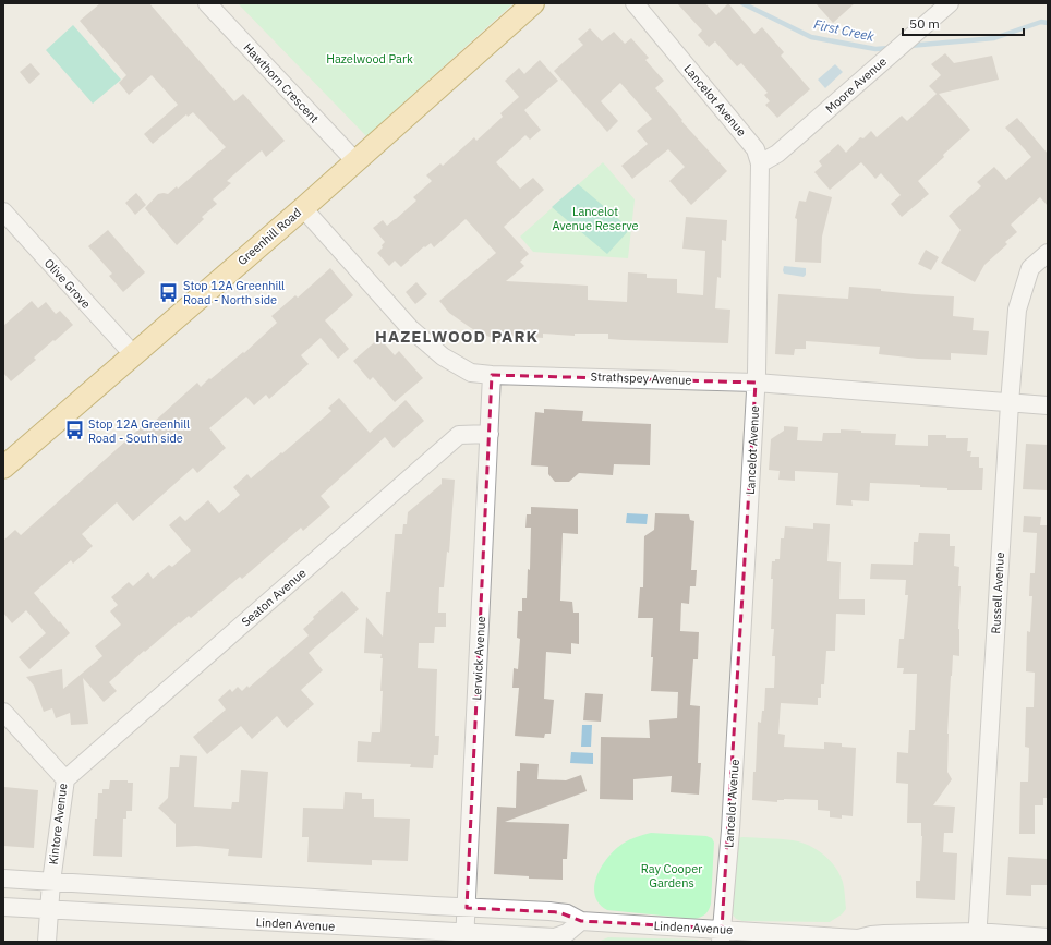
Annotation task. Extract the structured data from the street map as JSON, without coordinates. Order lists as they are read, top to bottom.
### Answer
{
  "streets": {
    "main road": ["Greenhill Road"],
    "street": [
      "Hawthorn Crescent",
      "Moore Avenue",
      "Lancelot Avenue",
      "Olive Grove",
      "Strathspey Avenue",
      "Russell Avenue",
      "Seaton Avenue",
      "Lerwick Avenue",
      "Kintore Avenue",
      "Linden Avenue"
    ]
  },
  "crossings": [
    ["Hawthorn Crescent", "Greenhill Road"],
    ["Moore Avenue", "Lancelot Avenue"],
    ["Lancelot Avenue", "Strathspey Avenue"],
    ["Lancelot Avenue", "Linden Avenue"],
    ["Greenhill Road", "Olive Grove"],
    ["Greenhill Road", "Strathspey Avenue"],
    ["Strathspey Avenue", "Russell Avenue"],
    ["Strathspey Avenue", "Lerwick Avenue"],
    ["Russell Avenue", "Linden Avenue"],
    ["Seaton Avenue", "Lerwick Avenue"],
    ["Seaton Avenue", "Kintore Avenue"],
    ["Lerwick Avenue", "Linden Avenue"],
    ["Kintore Avenue", "Linden Avenue"]
  ],
  "districts": ["HAZELWOOD PARK"],
  "water": ["First Creek"],
  "parks": ["Hazelwood Park", "Lancelot Avenue Reserve", "Ray Cooper Gardens"],
  "places": {
    "bus stop": ["Stop 12A Greenhill Road - North side", "Stop 12A Greenhill Road - South side"]
  },
  "scale_bar": "50 m"
}
